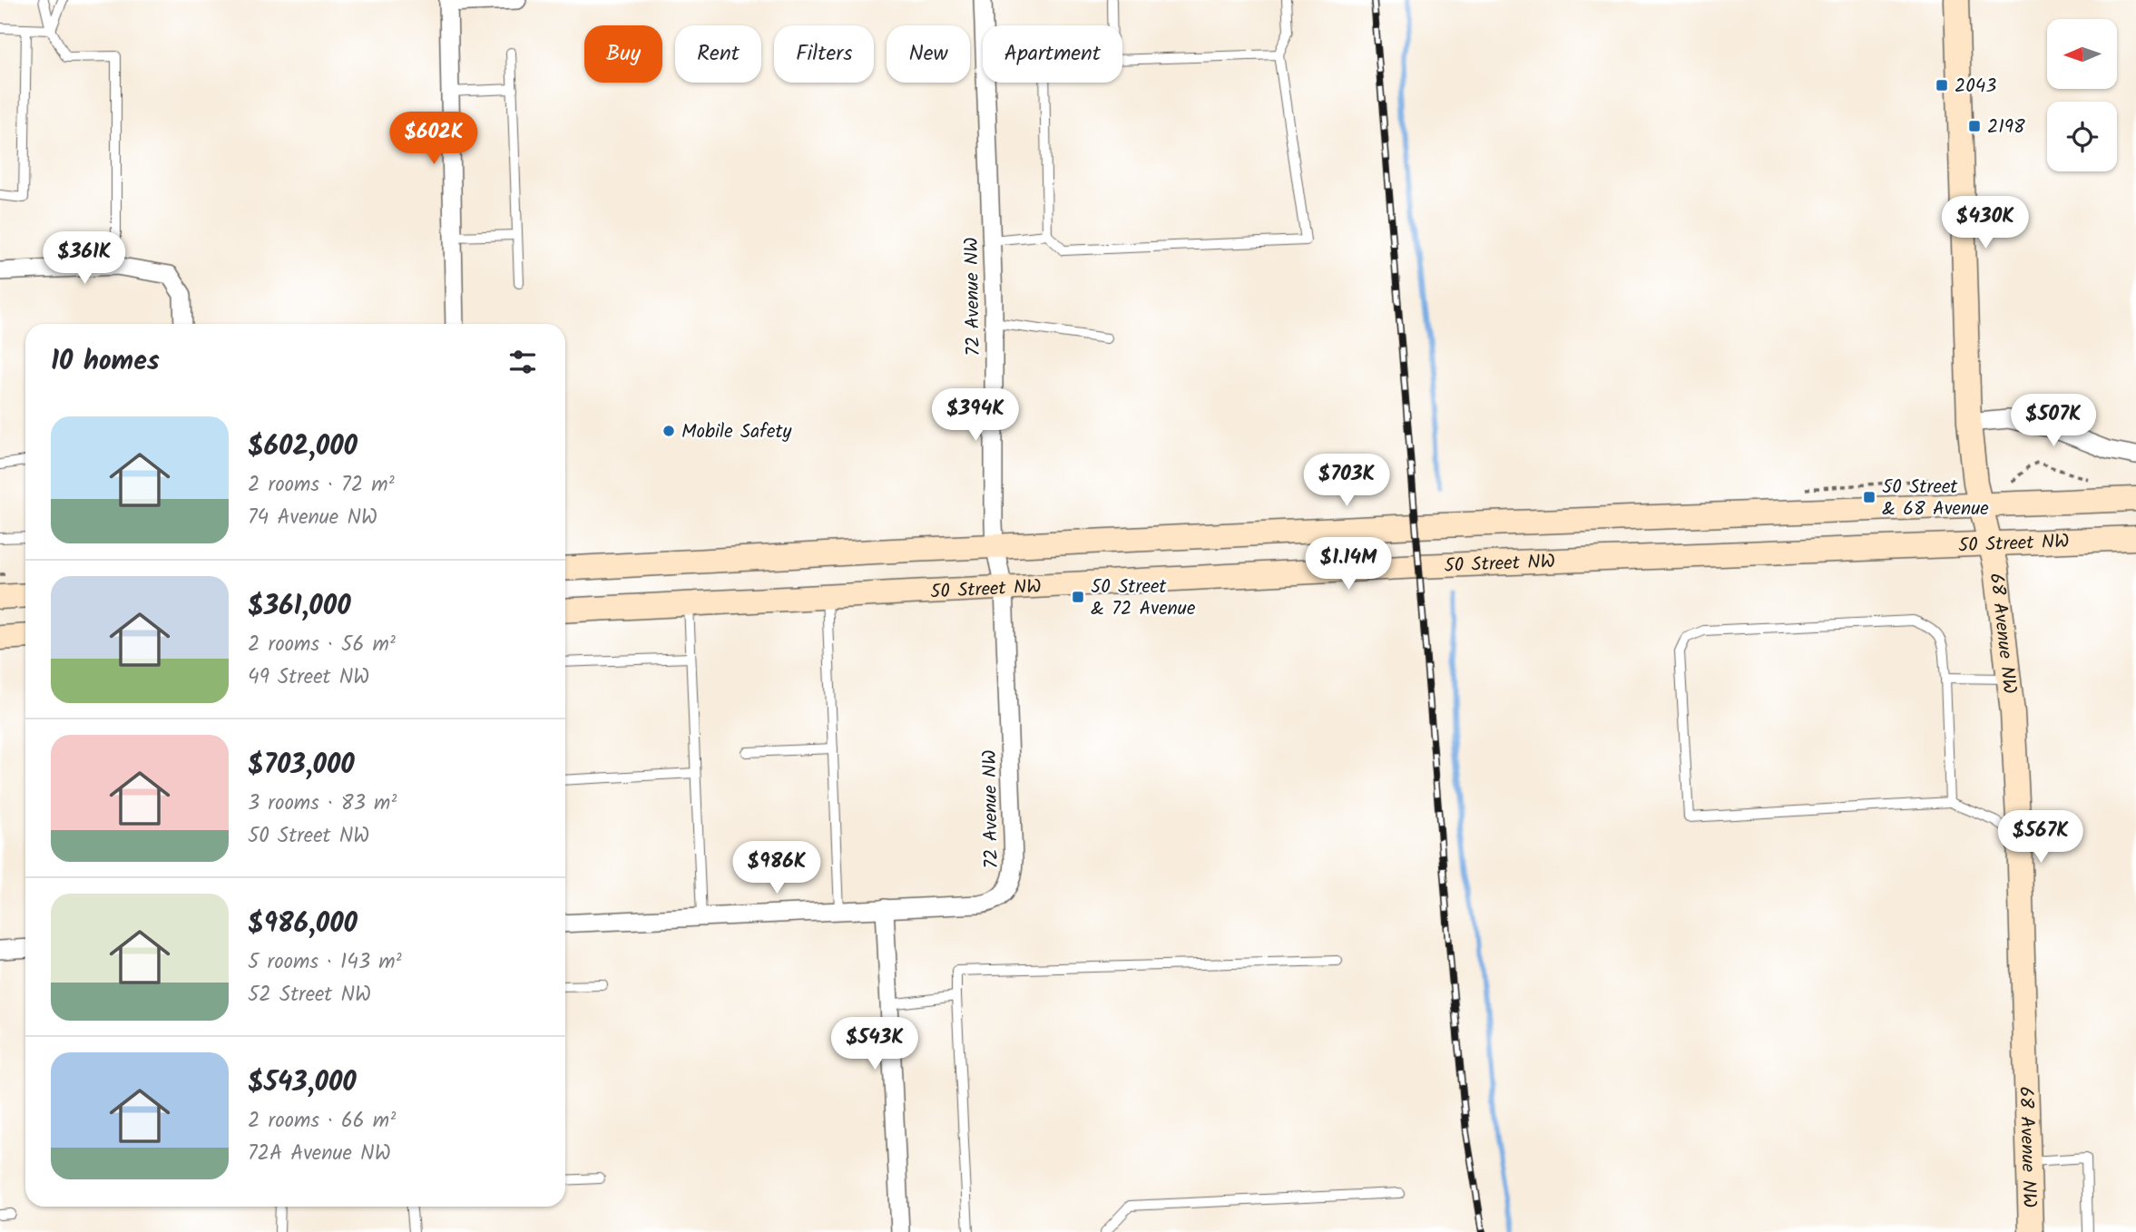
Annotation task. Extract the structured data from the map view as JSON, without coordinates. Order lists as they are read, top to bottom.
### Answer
{
  "streets": {
    "main road": ["50 Street NW", "68 Avenue NW"],
    "street": ["72 Avenue NW"]
  },
  "crossings": [
    ["72 Avenue NW", "50 Street NW"],
    ["50 Street NW", "68 Avenue NW"]
  ],
  "places": {
    "transit": [
      "2043",
      "2198",
      "50 Street & 68 Avenue",
      "50 Street & 72 Avenue"
    ],
    "other": ["Mobile Safety"]
  },
  "north": "left",
  "page": {
    "chip": [
      "Buy",
      "Rent",
      "Filters",
      "New",
      "Apartment"
    ],
    "price": [
      "$602K",
      "$430K",
      "$361K",
      "$394K",
      "$507K",
      "$703K",
      "$1.14M",
      "$567K",
      "$986K",
      "$543K"
    ],
    "heading": "10 homes",
    "list": [
      {
        "name": "$602,000",
        "note": "2 rooms · 72 m² · 74 Avenue NW"
      },
      {
        "name": "$361,000",
        "note": "2 rooms · 56 m² · 49 Street NW"
      },
      {
        "name": "$703,000",
        "note": "3 rooms · 83 m² · 50 Street NW"
      },
      {
        "name": "$986,000",
        "note": "5 rooms · 143 m² · 52 Street NW"
      },
      {
        "name": "$543,000",
        "note": "2 rooms · 66 m² · 72A Avenue NW"
      }
    ]
  }
}
